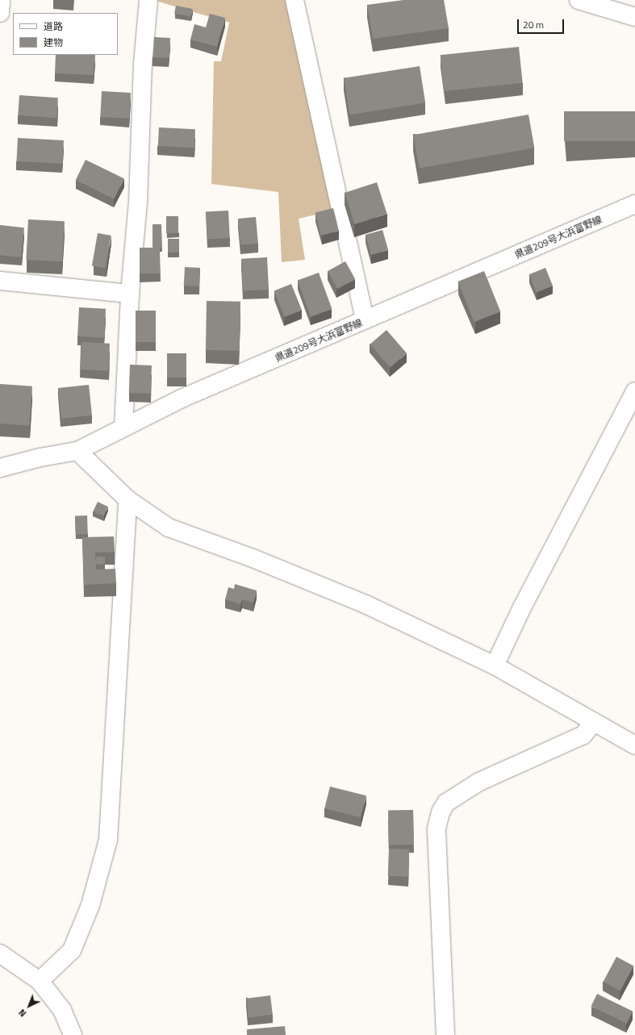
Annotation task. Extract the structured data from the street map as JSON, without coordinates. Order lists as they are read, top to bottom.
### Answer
{
  "streets": {
    "main road": ["県道209号大浜富野線"]
  },
  "legend": ["道路", "建物"],
  "scale_bar": "20 m",
  "north": "bottom left"
}
